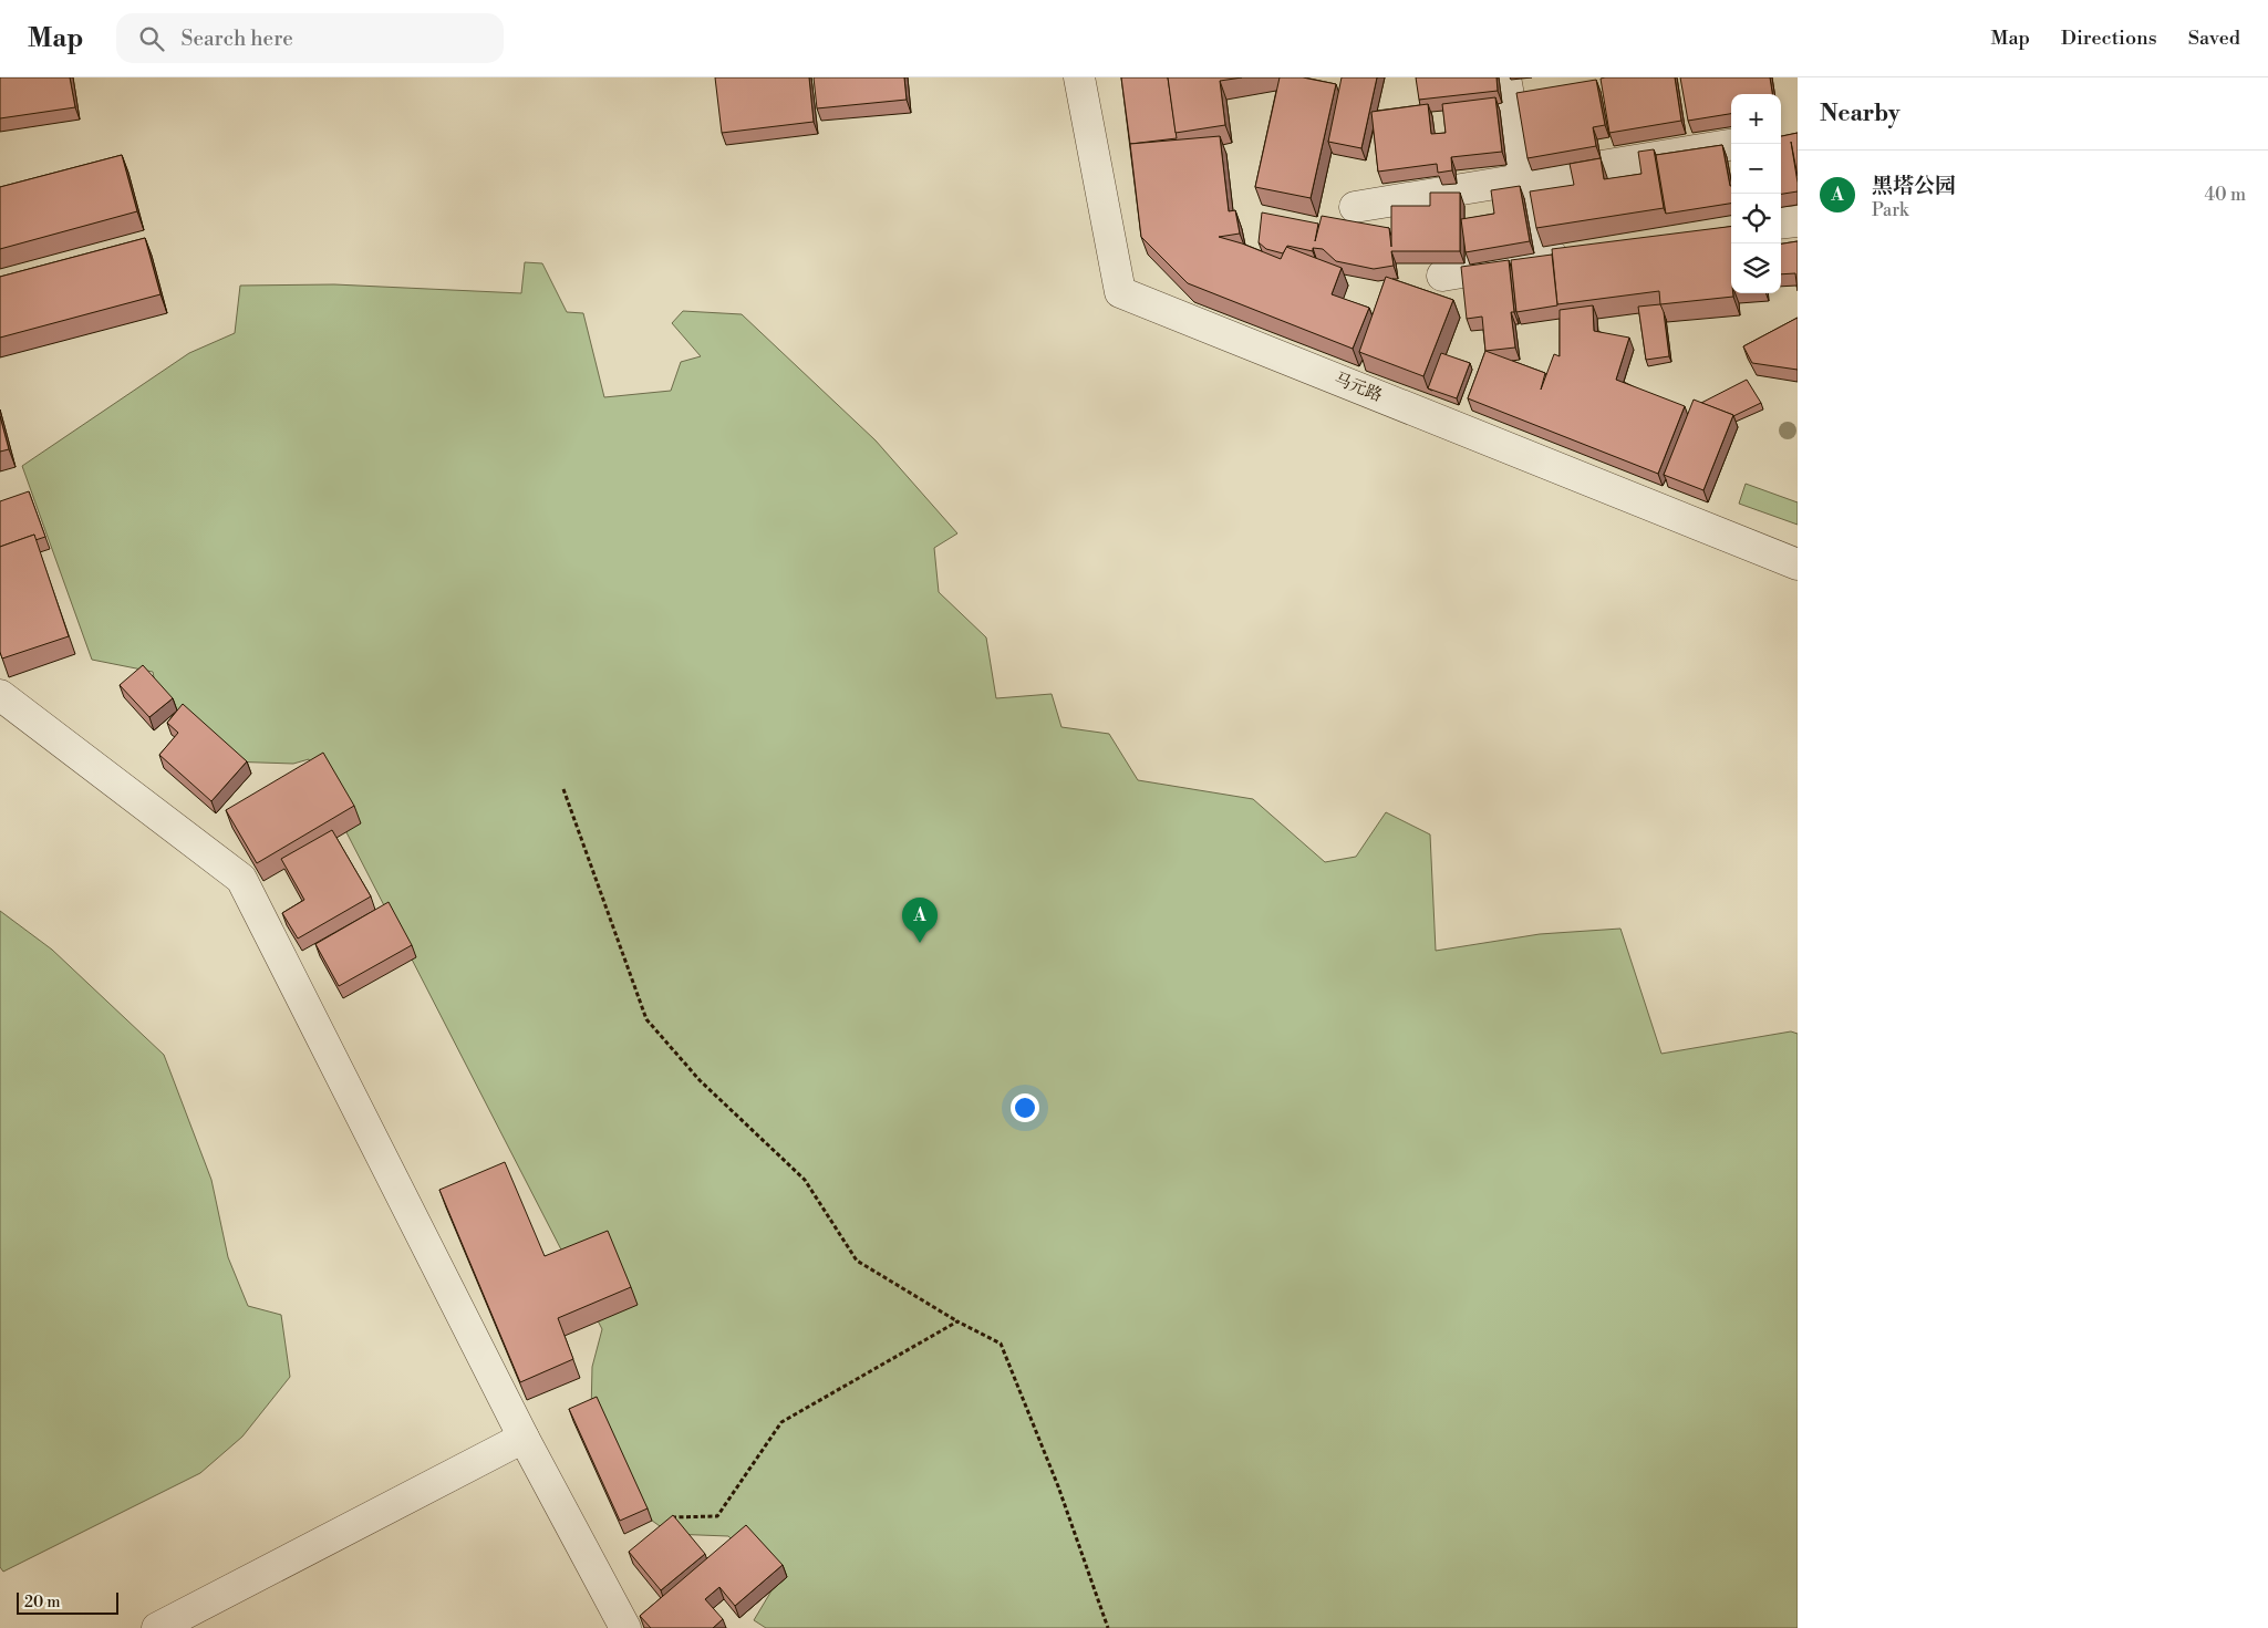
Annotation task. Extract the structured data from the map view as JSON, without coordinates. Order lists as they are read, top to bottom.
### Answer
{
  "streets": {
    "street": ["马元路"]
  },
  "scale_bar": "20 m",
  "page": {
    "header": "Map",
    "search": "Search here",
    "nav": ["Map", "Directions", "Saved"],
    "heading": "Nearby",
    "map_buttons": ["+", "−"],
    "list": [
      {
        "mark": "A",
        "name": "黑塔公园",
        "note": "Park",
        "value": "40 m"
      }
    ],
    "pins": "A",
    "scale": "20 m"
  }
}
